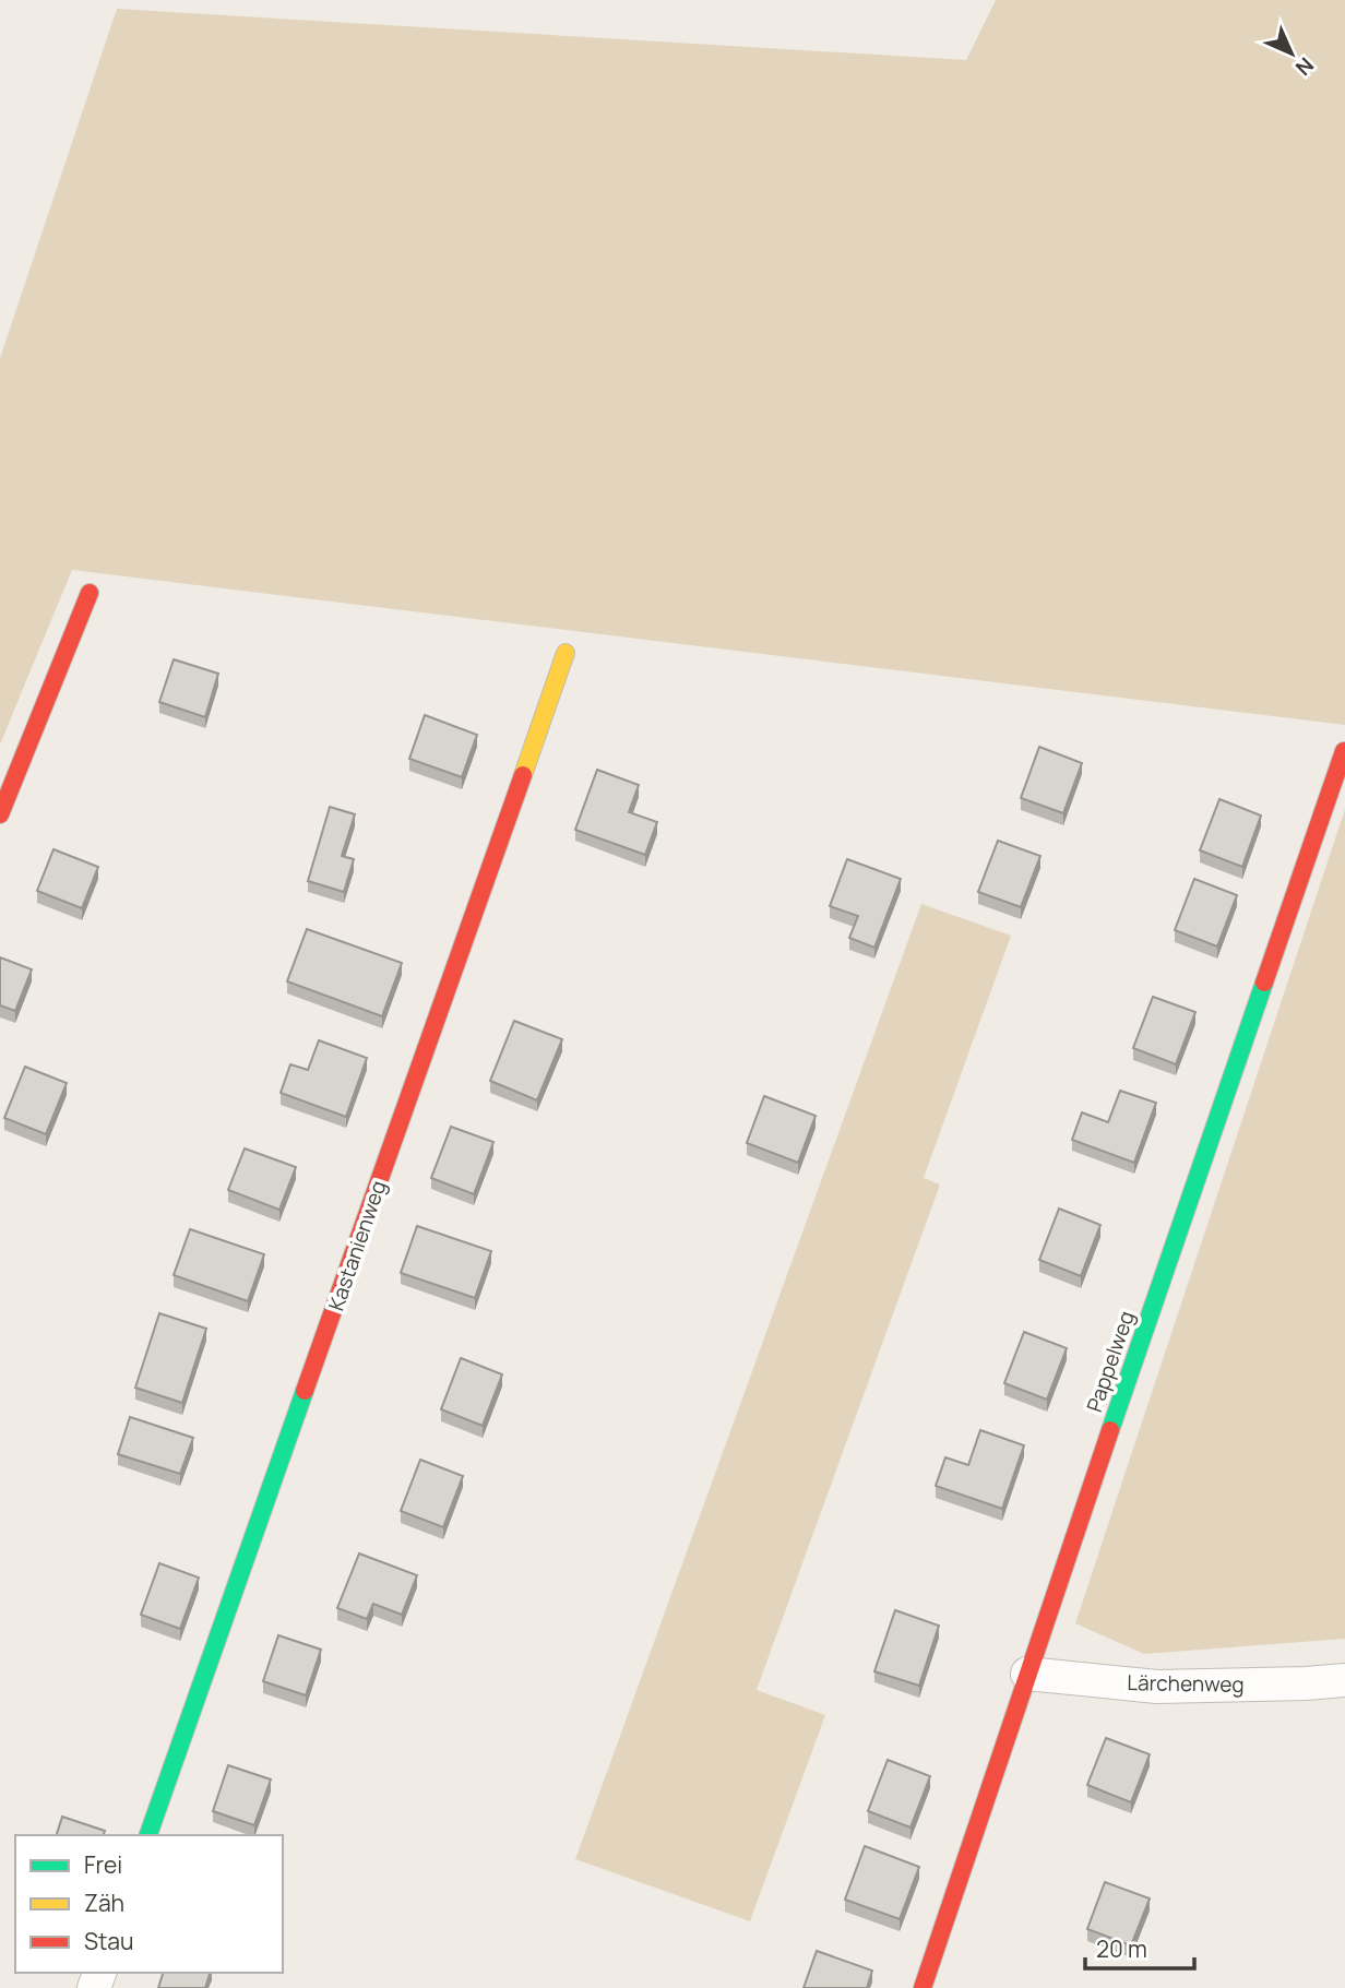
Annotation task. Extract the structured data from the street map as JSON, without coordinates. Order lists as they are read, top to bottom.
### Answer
{
  "streets": {
    "street": ["Kastanienweg", "Pappelweg", "Lärchenweg"]
  },
  "crossings": [
    ["Pappelweg", "Lärchenweg"]
  ],
  "legend": ["Frei", "Zäh", "Stau"],
  "scale_bar": "20 m",
  "north": "bottom right"
}
